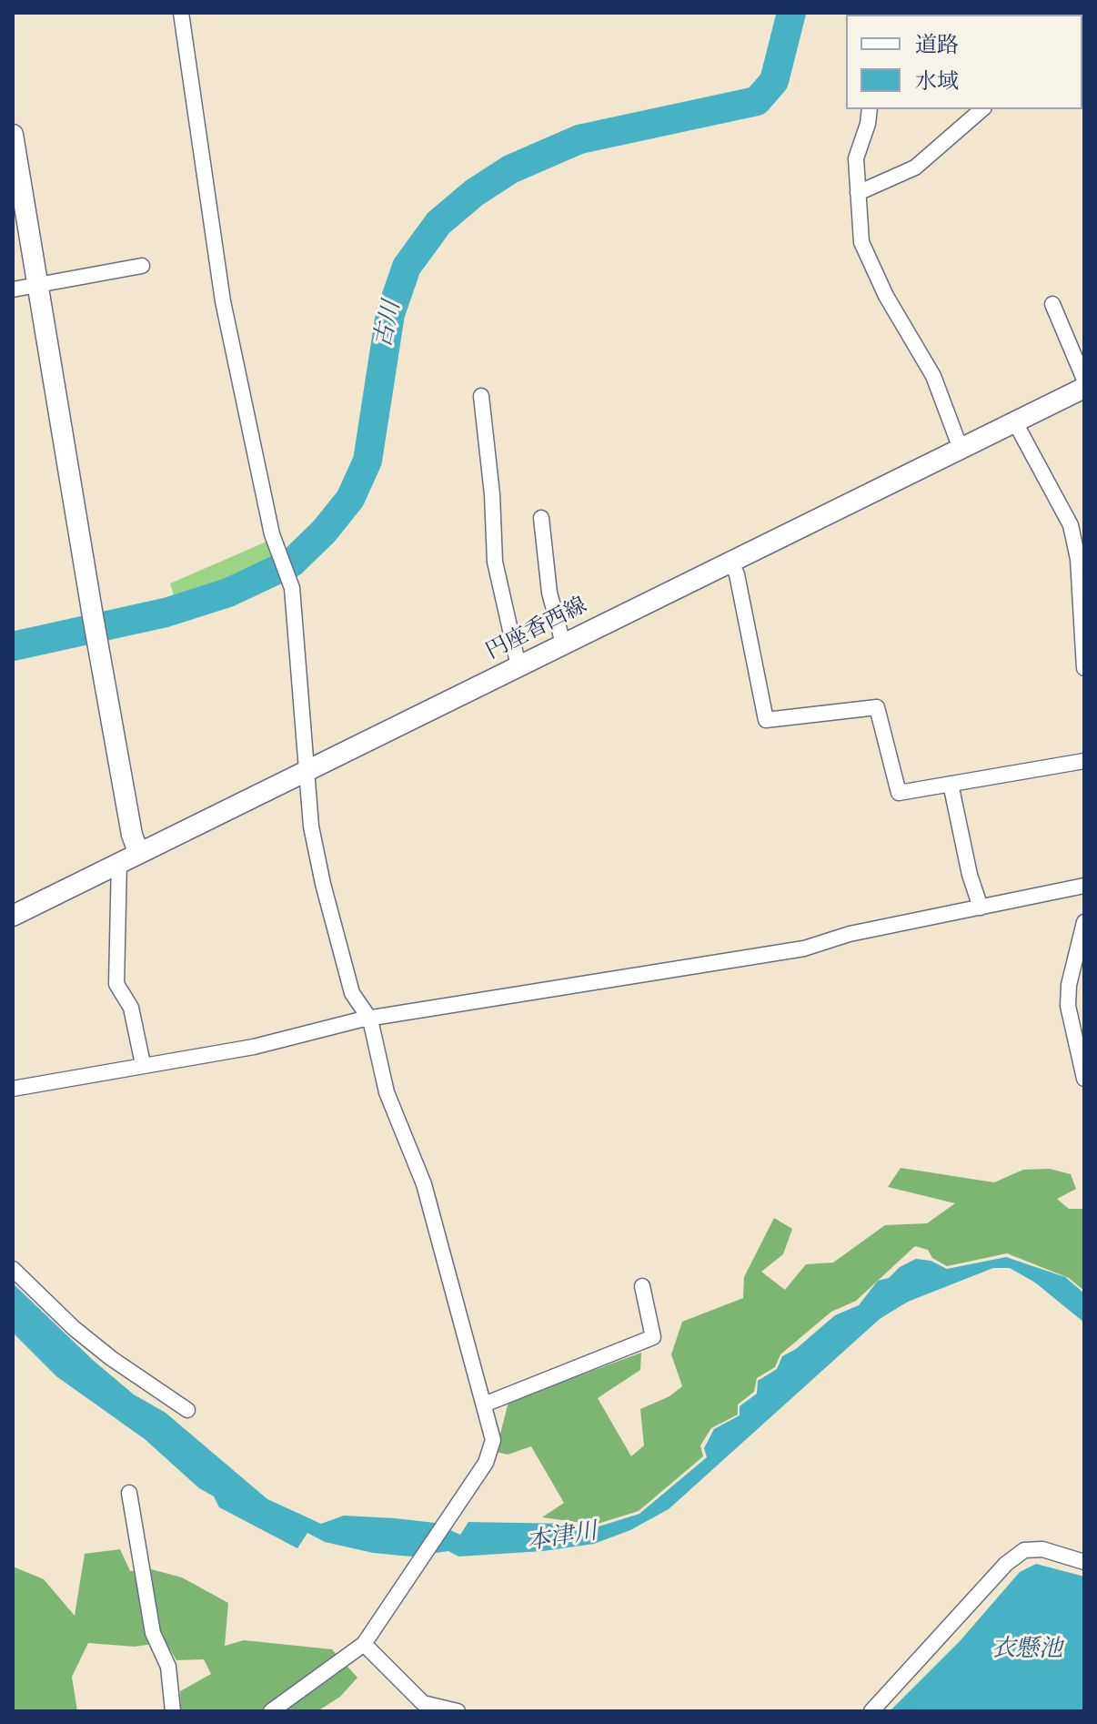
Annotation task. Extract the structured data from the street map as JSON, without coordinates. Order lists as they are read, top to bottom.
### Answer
{
  "streets": {
    "main road": ["円座香西線"]
  },
  "water": ["古川", "本津川", "衣懸池"],
  "legend": ["道路", "水域"]
}
